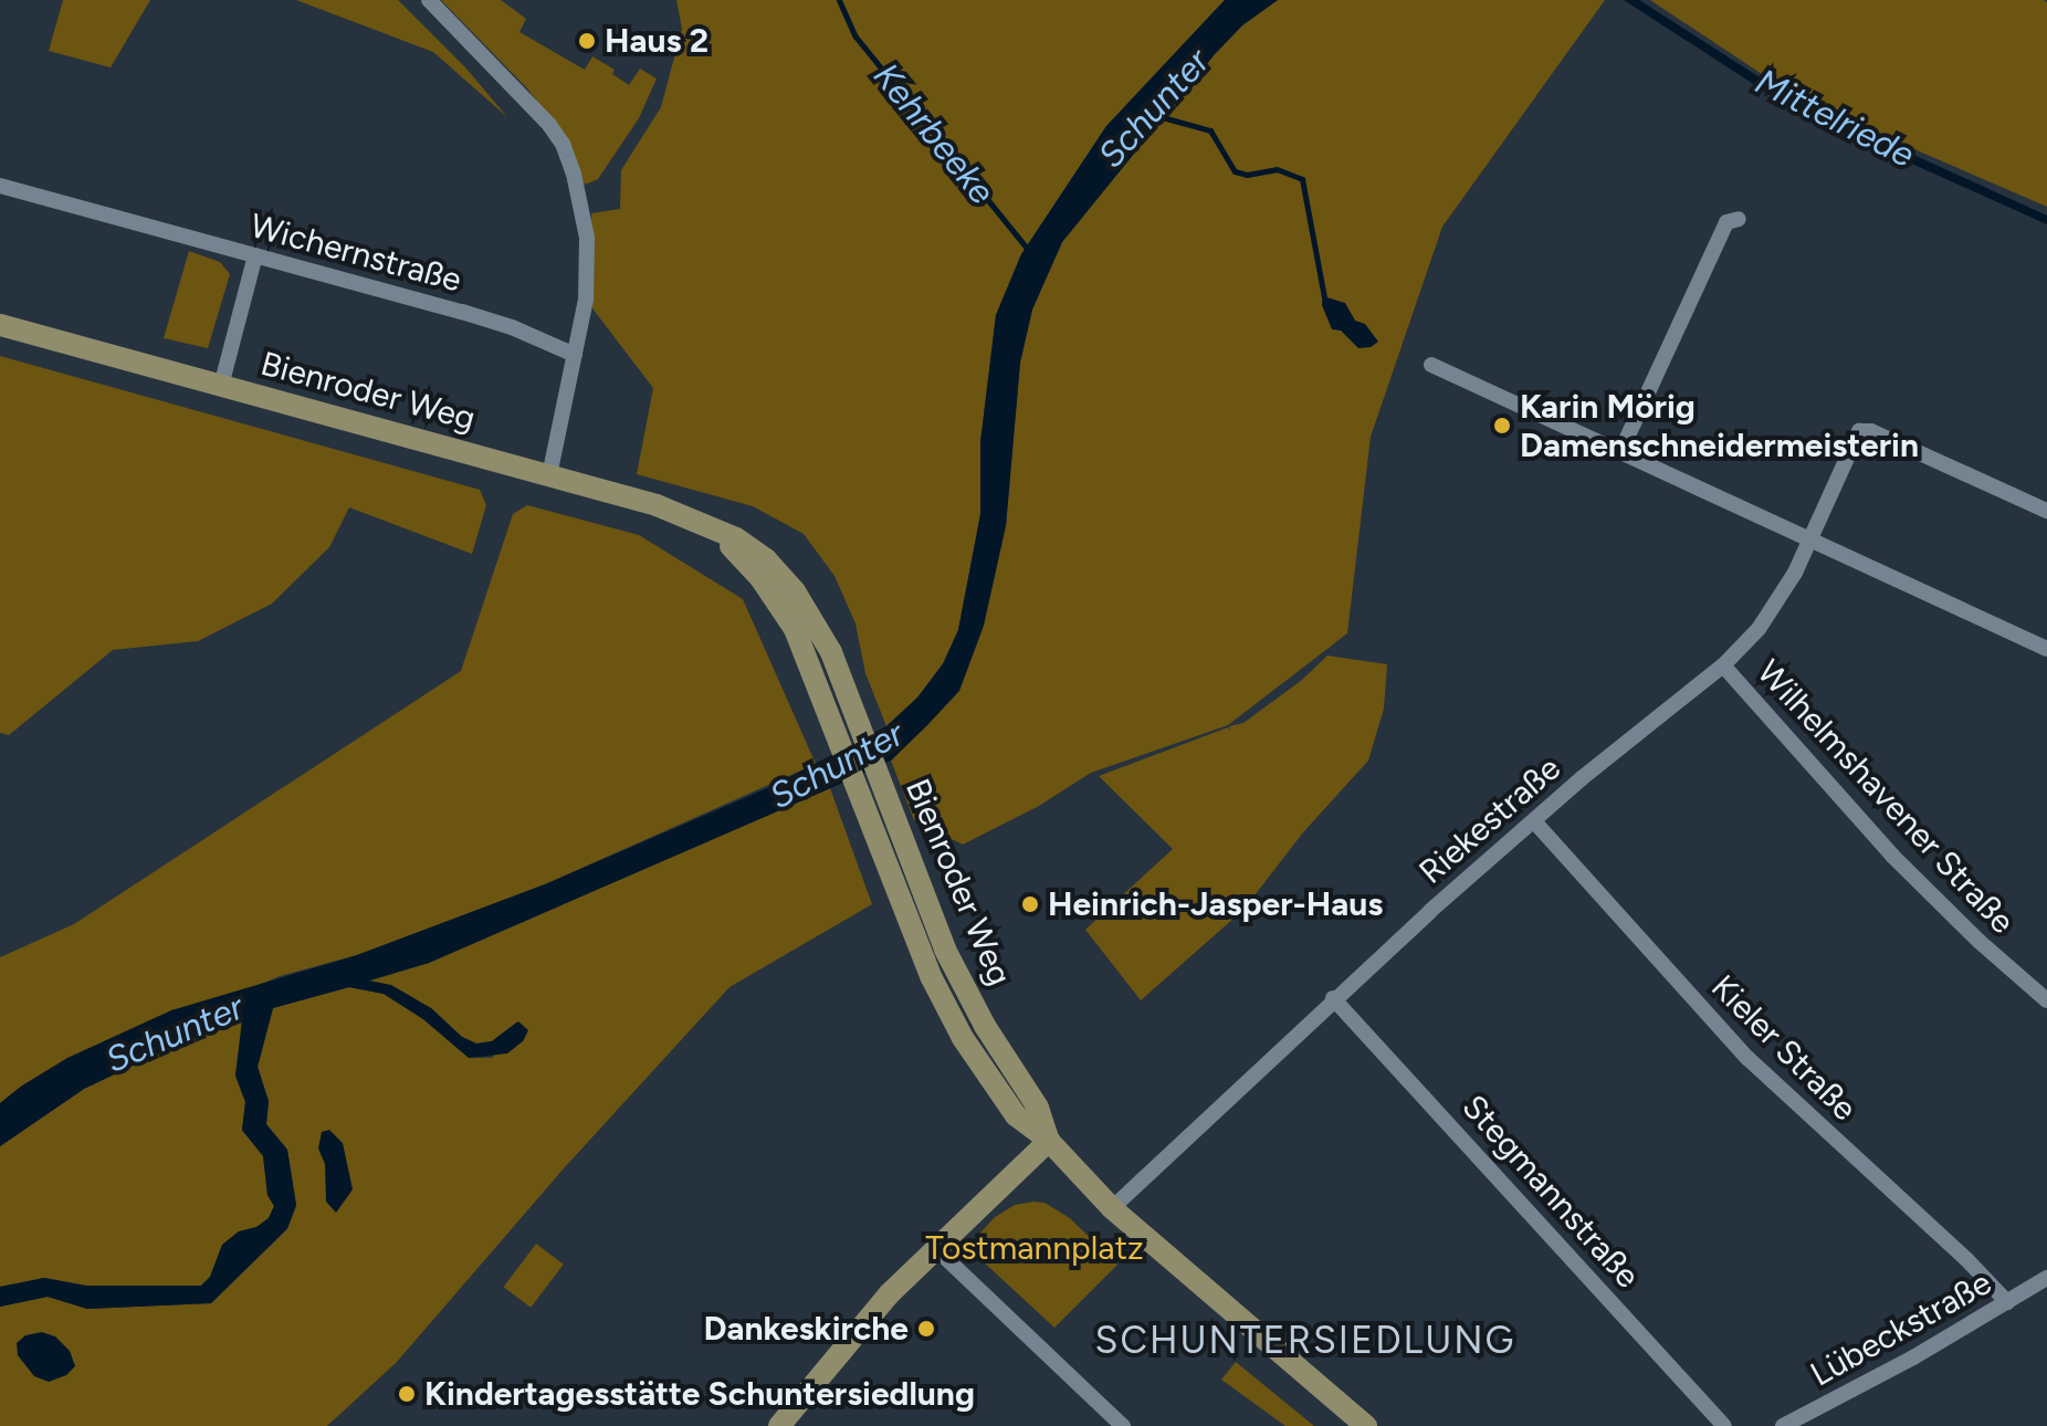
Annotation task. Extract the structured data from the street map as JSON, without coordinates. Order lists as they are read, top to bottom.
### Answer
{
  "streets": {
    "main road": ["Bienroder Weg"],
    "street": [
      "Wichernstraße",
      "Wilhelmshavener Straße",
      "Riekestraße",
      "Kieler Straße",
      "Stegmannstraße",
      "Lübeckstraße"
    ]
  },
  "crossings": [
    ["Bienroder Weg", "Riekestraße"],
    ["Wilhelmshavener Straße", "Riekestraße"],
    ["Riekestraße", "Kieler Straße"],
    ["Riekestraße", "Stegmannstraße"],
    ["Kieler Straße", "Lübeckstraße"]
  ],
  "districts": ["SCHUNTERSIEDLUNG"],
  "water": ["Schunter", "Mittelriede", "Kehrbeeke"],
  "parks": ["Tostmannplatz"],
  "places": [
    "Haus 2",
    "Karin Mörig Damenschneidermeisterin",
    "Heinrich-Jasper-Haus",
    "Dankeskirche",
    "Kindertagesstätte Schuntersiedlung"
  ]
}
